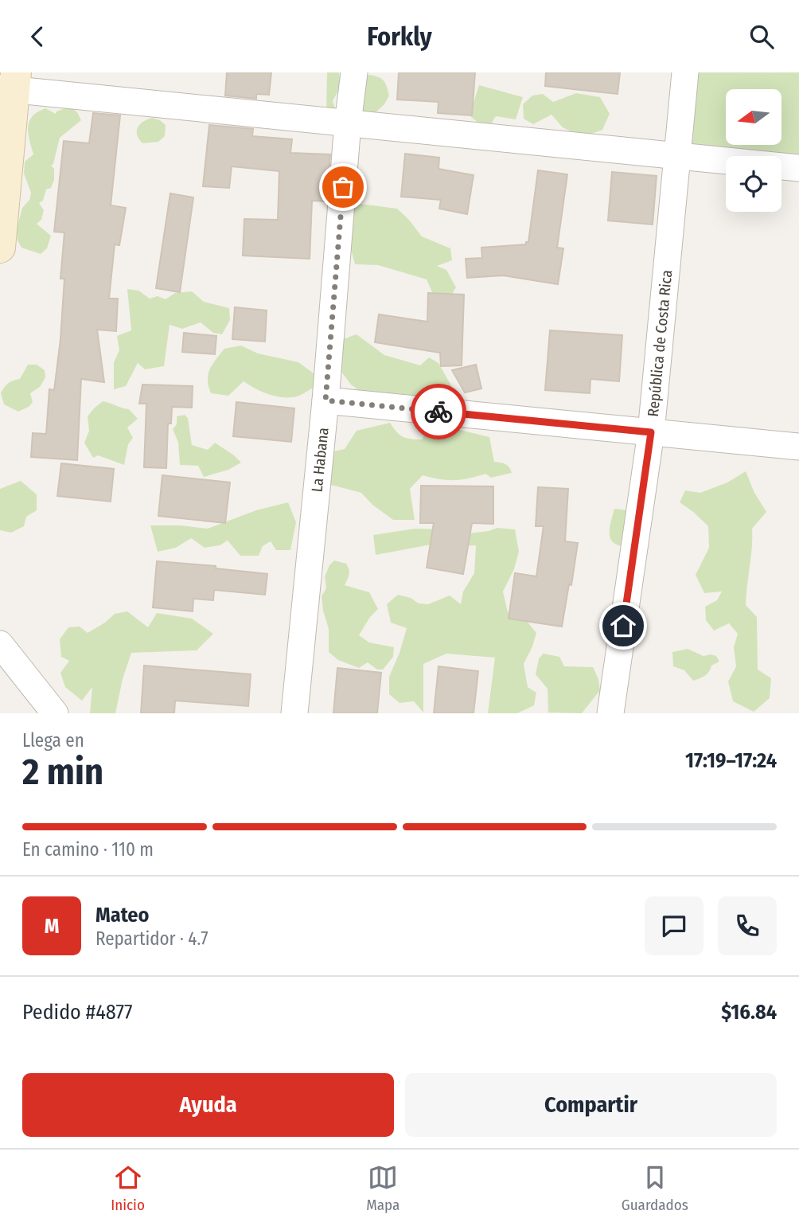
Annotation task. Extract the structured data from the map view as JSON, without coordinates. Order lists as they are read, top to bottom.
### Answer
{
  "streets": {
    "street": ["República de Costa Rica", "La Habana"]
  },
  "north": "left",
  "page": {
    "header": "Forkly",
    "heading": ["2 min", "Llega en", "17:19–17:24"],
    "panel": [
      "Mateo",
      "Repartidor · 4.7",
      "Pedido #4877",
      "$16.84"
    ],
    "bar": "En camino · 110 m",
    "round": "M",
    "buttons": ["Ayuda", "Compartir"],
    "tabs": ["Inicio", "Mapa", "Guardados"]
  }
}
